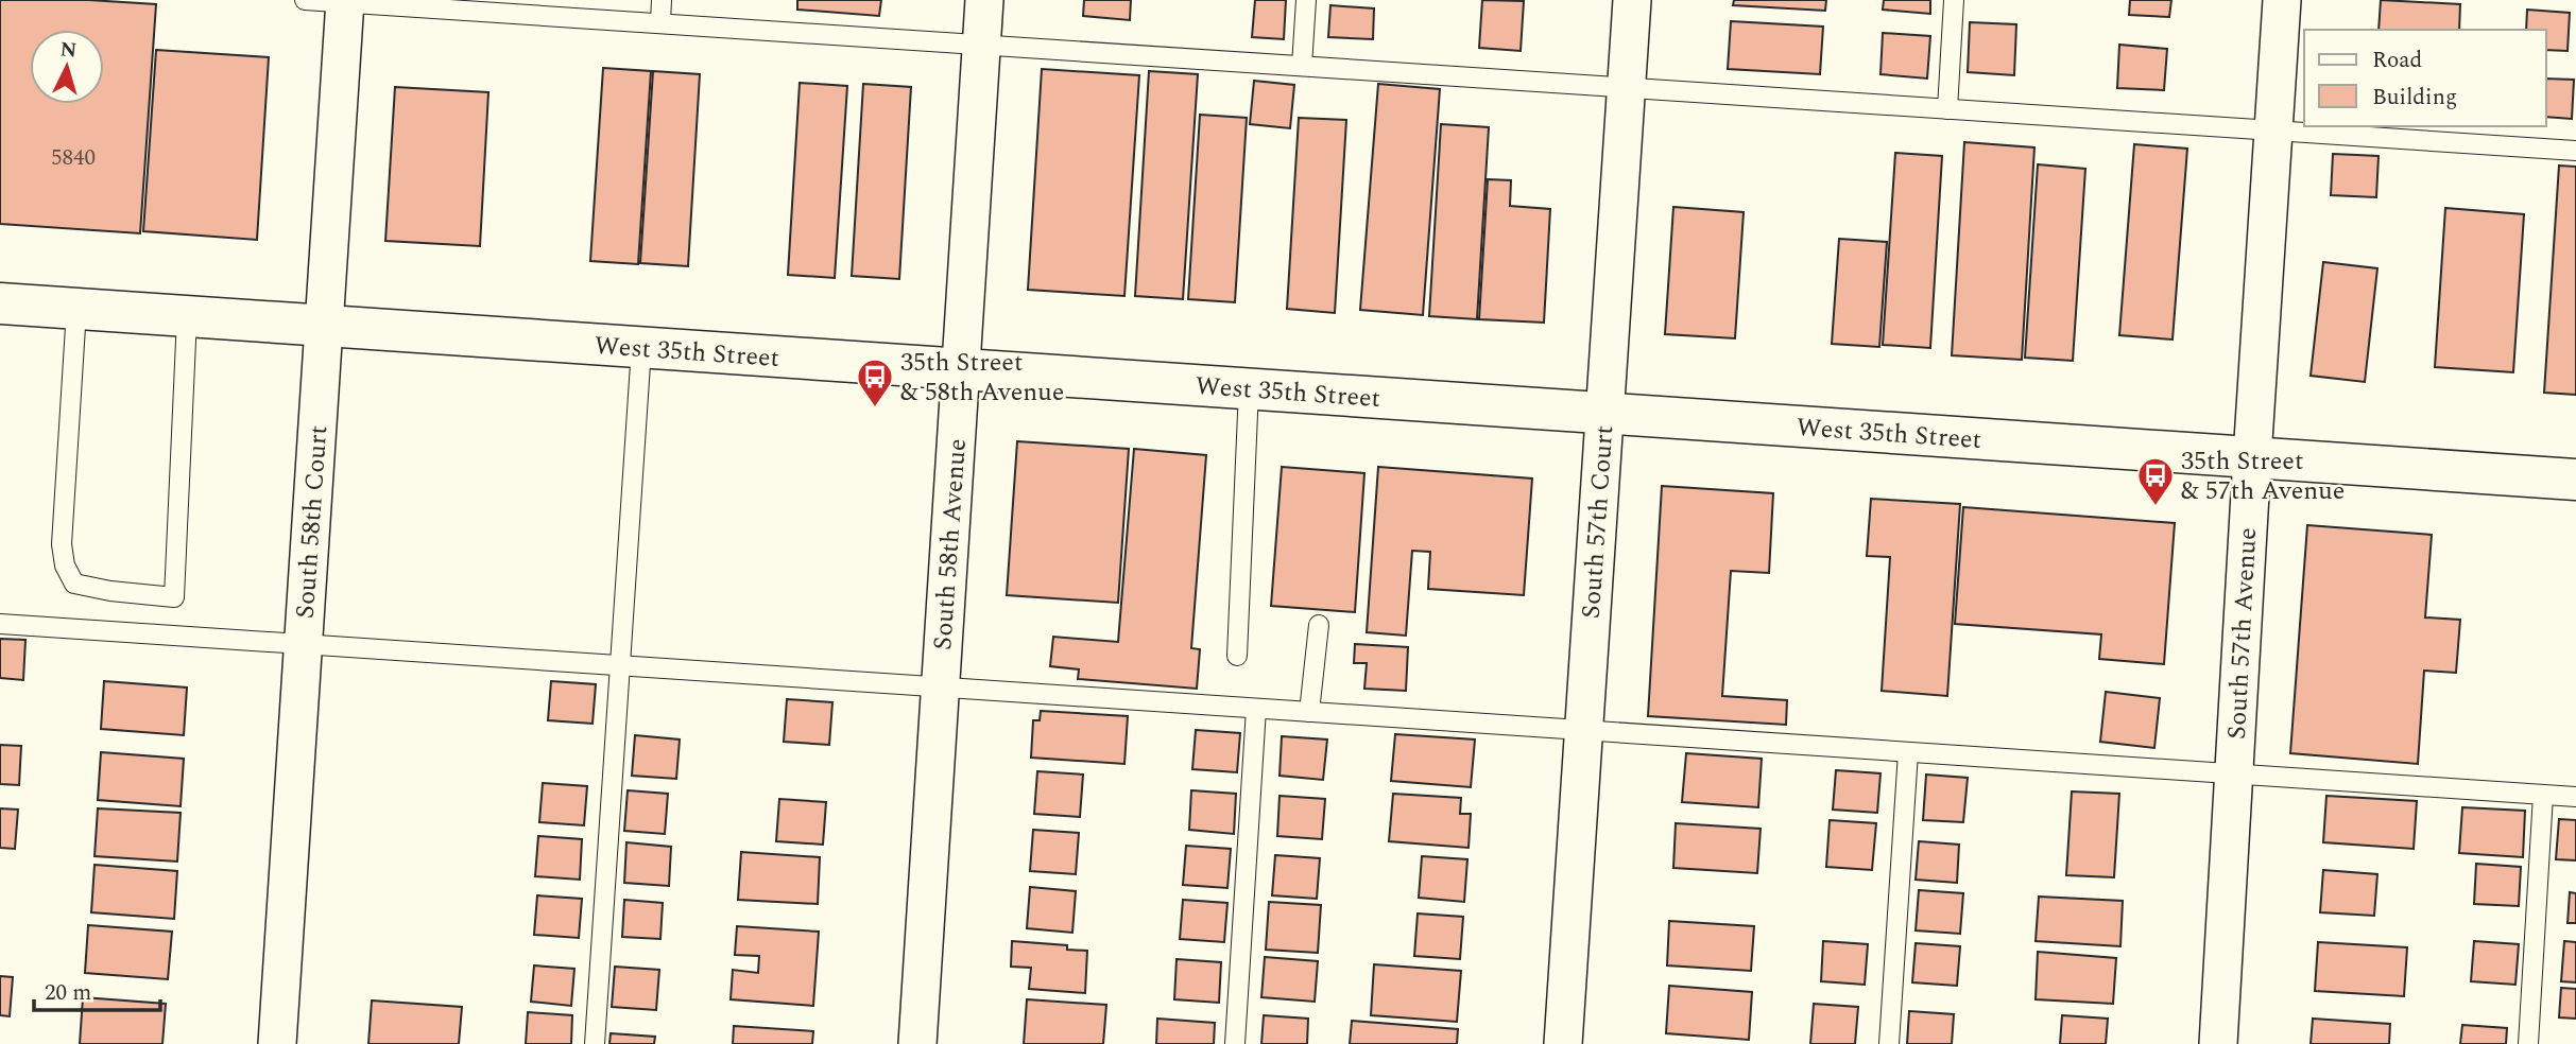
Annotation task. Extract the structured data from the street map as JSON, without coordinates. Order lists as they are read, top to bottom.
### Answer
{
  "streets": {
    "street": [
      "West 35th Street",
      "South 58th Court",
      "South 57th Court",
      "South 58th Avenue",
      "South 57th Avenue"
    ]
  },
  "crossings": [
    ["West 35th Street", "South 58th Court"],
    ["West 35th Street", "South 57th Court"],
    ["West 35th Street", "South 58th Avenue"],
    ["West 35th Street", "South 57th Avenue"]
  ],
  "places": {
    "bus stop": ["35th Street & 58th Avenue", "35th Street & 57th Avenue"]
  },
  "house_numbers": ["5840"],
  "legend": ["Road", "Building"],
  "scale_bar": "20 m",
  "north": "top"
}
